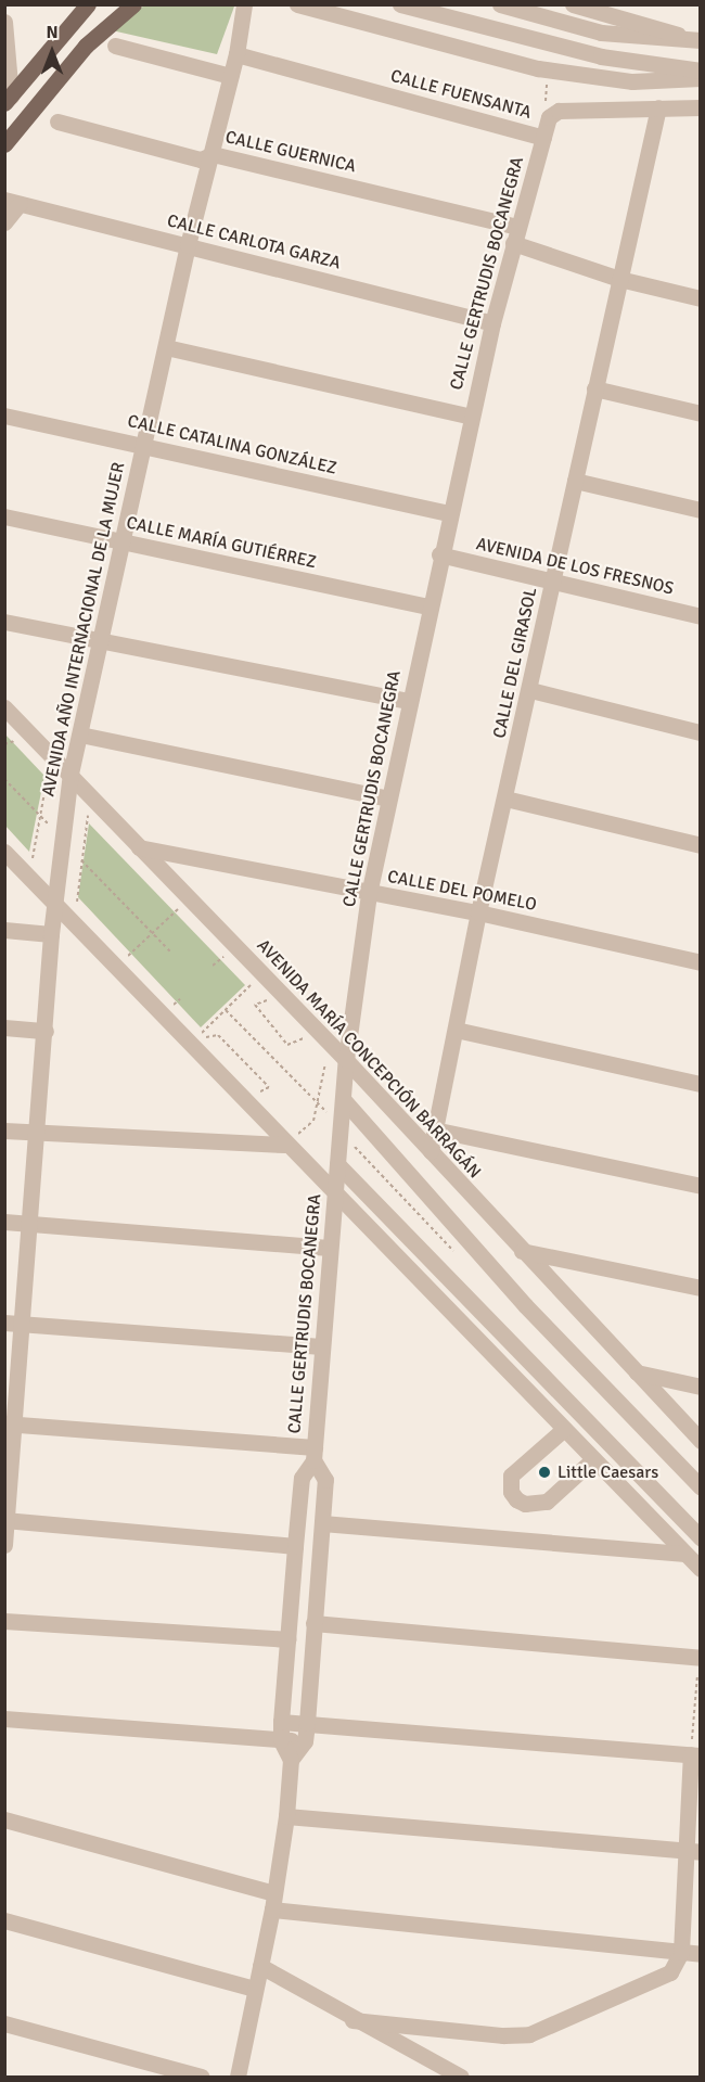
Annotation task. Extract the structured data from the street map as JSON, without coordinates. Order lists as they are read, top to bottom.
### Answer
{
  "streets": {
    "street": [
      "CALLE FUENSANTA",
      "CALLE GUERNICA",
      "CALLE CARLOTA GARZA",
      "CALLE GERTRUDIS BOCANEGRA",
      "CALLE CATALINA GONZÁLEZ",
      "CALLE MARÍA GUTIÉRREZ",
      "AVENIDA DE LOS FRESNOS",
      "AVENIDA AÑO INTERNACIONAL DE LA MUJER",
      "CALLE DEL GIRASOL",
      "CALLE DEL POMELO",
      "AVENIDA MARÍA CONCEPCIÓN BARRAGÁN"
    ]
  },
  "crossings": [
    ["CALLE FUENSANTA", "CALLE GERTRUDIS BOCANEGRA"],
    ["CALLE FUENSANTA", "AVENIDA AÑO INTERNACIONAL DE LA MUJER"],
    ["CALLE FUENSANTA", "CALLE DEL GIRASOL"],
    ["CALLE GUERNICA", "CALLE GERTRUDIS BOCANEGRA"],
    ["CALLE GUERNICA", "AVENIDA AÑO INTERNACIONAL DE LA MUJER"],
    ["CALLE CARLOTA GARZA", "CALLE GERTRUDIS BOCANEGRA"],
    ["CALLE CARLOTA GARZA", "AVENIDA AÑO INTERNACIONAL DE LA MUJER"],
    ["CALLE GERTRUDIS BOCANEGRA", "CALLE CATALINA GONZÁLEZ"],
    ["CALLE GERTRUDIS BOCANEGRA", "CALLE MARÍA GUTIÉRREZ"],
    ["CALLE GERTRUDIS BOCANEGRA", "AVENIDA DE LOS FRESNOS"],
    ["CALLE GERTRUDIS BOCANEGRA", "CALLE DEL POMELO"],
    ["CALLE GERTRUDIS BOCANEGRA", "AVENIDA MARÍA CONCEPCIÓN BARRAGÁN"],
    ["CALLE CATALINA GONZÁLEZ", "AVENIDA AÑO INTERNACIONAL DE LA MUJER"],
    ["CALLE MARÍA GUTIÉRREZ", "AVENIDA AÑO INTERNACIONAL DE LA MUJER"],
    ["AVENIDA DE LOS FRESNOS", "CALLE DEL GIRASOL"],
    ["AVENIDA AÑO INTERNACIONAL DE LA MUJER", "AVENIDA MARÍA CONCEPCIÓN BARRAGÁN"],
    ["CALLE DEL GIRASOL", "CALLE DEL POMELO"],
    ["CALLE DEL GIRASOL", "AVENIDA MARÍA CONCEPCIÓN BARRAGÁN"],
    ["CALLE DEL POMELO", "AVENIDA MARÍA CONCEPCIÓN BARRAGÁN"]
  ],
  "places": ["Little Caesars"],
  "north": "top"
}
